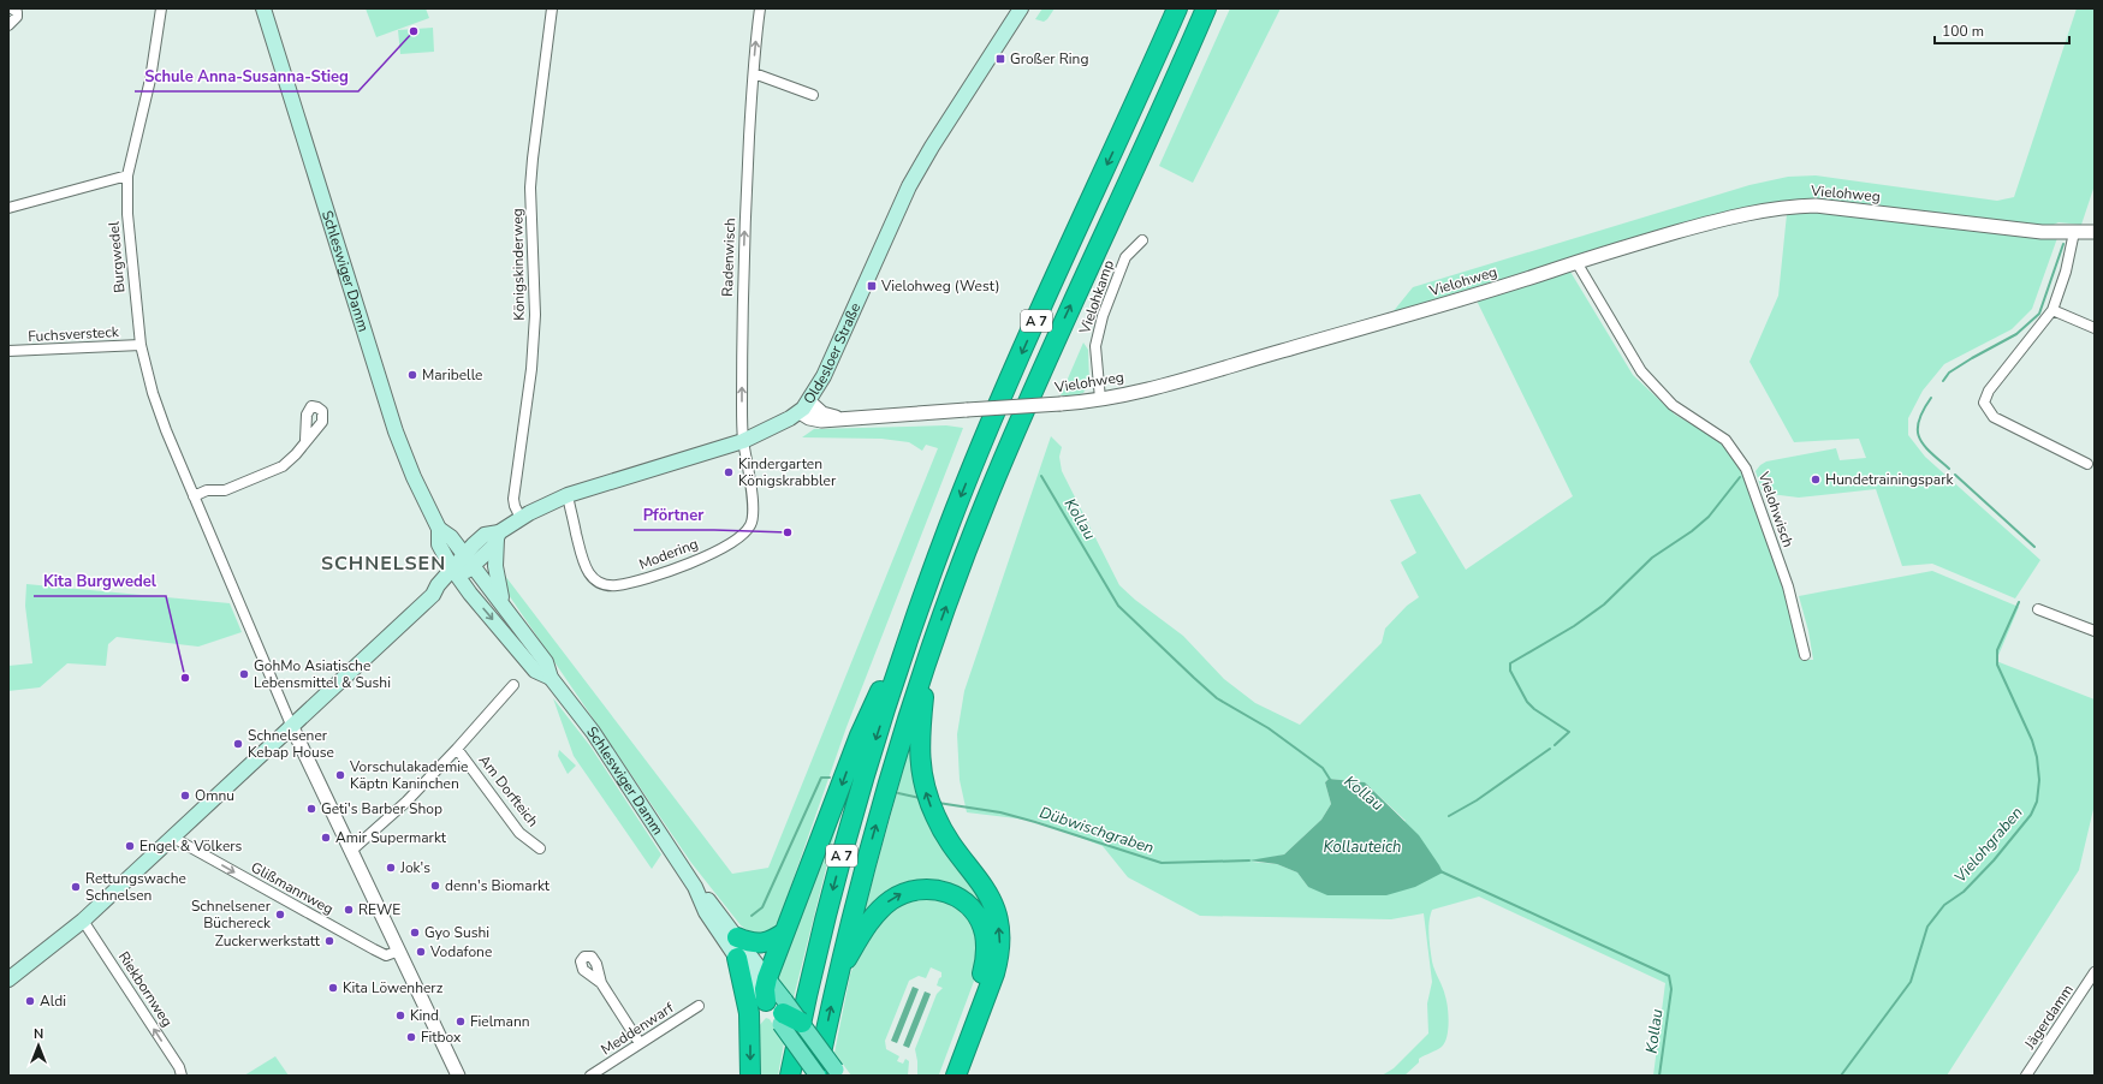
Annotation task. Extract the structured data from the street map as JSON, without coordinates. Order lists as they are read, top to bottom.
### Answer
{
  "streets": {
    "highway": ["A 7"],
    "main road": ["Schleswiger Damm", "Oldesloer Straße"],
    "street": [
      "Vielohweg",
      "Burgwedel",
      "Radenwisch",
      "Königskinderweg",
      "Vielohkamp",
      "Fuchsversteck",
      "Vielohwisch",
      "Modering",
      "Am Dorfteich",
      "Glißmannweg",
      "Riekbornweg",
      "Jägerdamm",
      "Meddenwarf"
    ]
  },
  "crossings": [
    ["Vielohweg", "Vielohkamp"],
    ["Vielohweg", "Oldesloer Straße"],
    ["Vielohweg", "Vielohwisch"],
    ["Burgwedel", "Fuchsversteck"],
    ["Burgwedel", "Oldesloer Straße"],
    ["Radenwisch", "Oldesloer Straße"],
    ["Radenwisch", "Modering"],
    ["Königskinderweg", "Oldesloer Straße"],
    ["Schleswiger Damm", "A 7"],
    ["Schleswiger Damm", "Oldesloer Straße"],
    ["Oldesloer Straße", "Modering"],
    ["Oldesloer Straße", "Glißmannweg"],
    ["Oldesloer Straße", "Riekbornweg"]
  ],
  "one_way": ["Radenwisch", "Glißmannweg", "Riekbornweg"],
  "districts": ["SCHNELSEN"],
  "water": [
    "Kollau",
    "Dübwischgraben",
    "Vielohgraben",
    "Kollauteich"
  ],
  "places": {
    "other": [
      "Schule Anna-Susanna-Stieg",
      "Maribelle",
      "Kindergarten Königskrabbler",
      "Hundetrainingspark",
      "Pförtner",
      "GohMo Asiatische Lebensmittel & Sushi",
      "Kita Burgwedel",
      "Schnelsener Kebap House",
      "Vorschulakademie Käptn Kaninchen",
      "Omnu",
      "Geti's Barber Shop",
      "Amir Supermarkt",
      "Engel & Völkers",
      "Jok's",
      "denn's Biomarkt",
      "Rettungswache Schnelsen",
      "REWE",
      "Schnelsener Büchereck",
      "Gyo Sushi",
      "Zuckerwerkstatt",
      "Vodafone",
      "Kita Löwenherz",
      "Aldi",
      "Kind",
      "Fielmann",
      "Fitbox"
    ],
    "transit": ["Großer Ring", "Vielohweg (West)"]
  },
  "scale_bar": "100 m",
  "north": "top"
}
